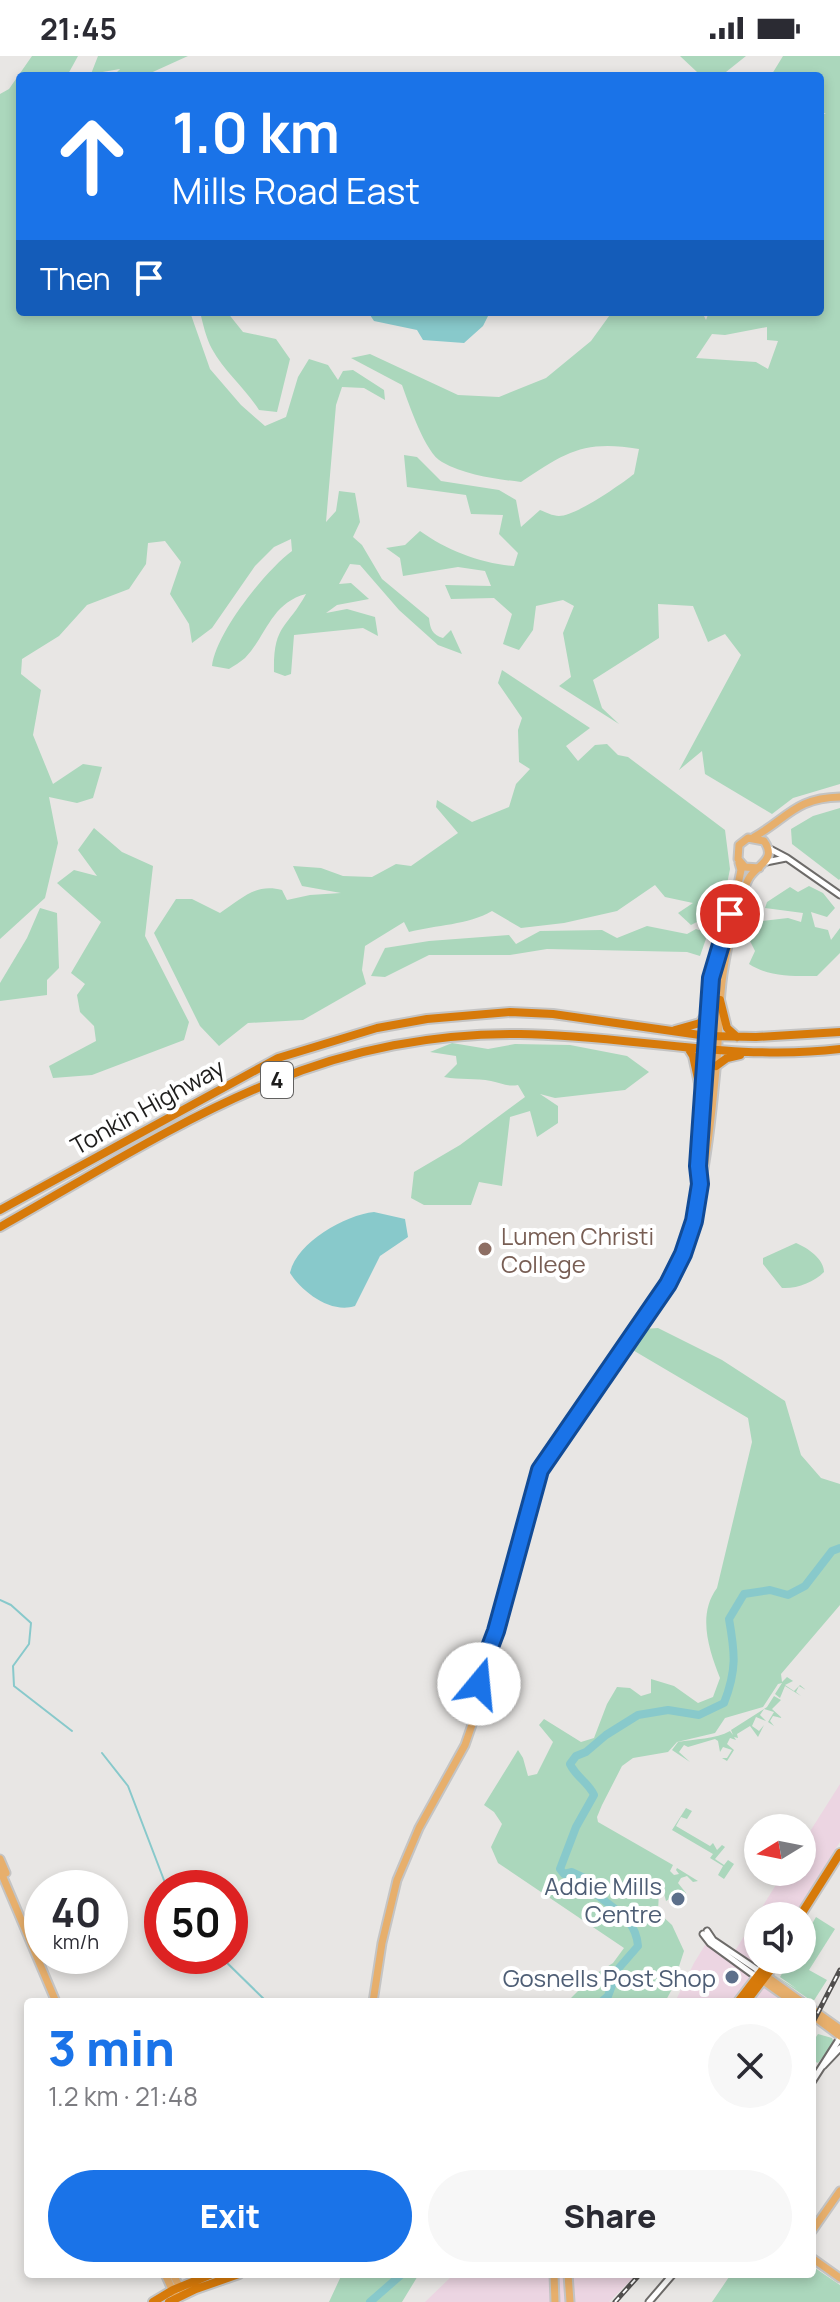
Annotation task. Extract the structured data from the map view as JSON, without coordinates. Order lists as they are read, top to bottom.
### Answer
{
  "streets": {
    "highway": ["4", "Tonkin Highway"]
  },
  "places": ["Lumen Christi College", "Addie Mills Centre", "Gosnells Post Shop"],
  "north": "left",
  "page": {
    "status": "21:45",
    "turn": ["1.0 km", "Mills Road East"],
    "then": "Then",
    "speed": "40 km/h",
    "limit": "50",
    "heading": ["3 min", "1.2 km · 21:48"],
    "buttons": ["Exit", "Share"]
  }
}
